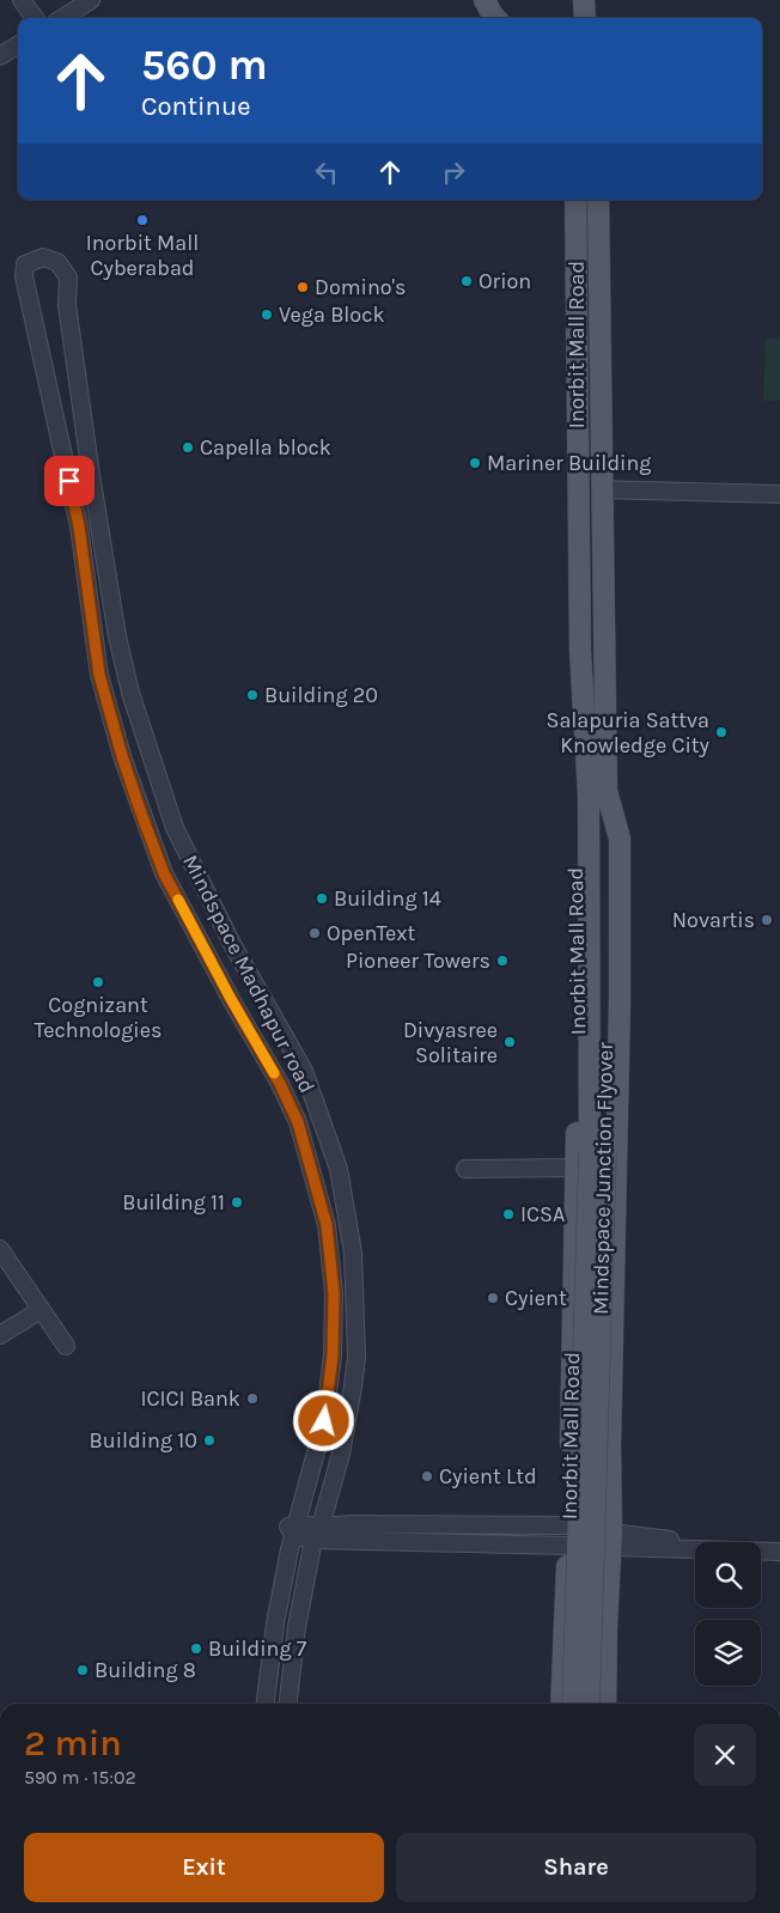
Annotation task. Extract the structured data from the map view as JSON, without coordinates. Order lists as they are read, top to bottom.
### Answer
{
  "streets": {
    "main road": ["Inorbit Mall Road", "Mindspace Junction Flyover"],
    "street": ["Mindspace Madhapur road"]
  },
  "crossings": [
    ["Inorbit Mall Road", "Mindspace Junction Flyover"]
  ],
  "places": [
    "Inorbit Mall Cyberabad",
    "Orion",
    "Domino's",
    "Vega Block",
    "Capella block",
    "Mariner Building",
    "Building 20",
    "Salapuria Sattva Knowledge City",
    "Building 14",
    "Novartis",
    "OpenText",
    "Pioneer Towers",
    "Cognizant Technologies",
    "Divyasree Solitaire",
    "Building 11",
    "ICSA",
    "Cyient",
    "ICICI Bank",
    "Building 10",
    "Cyient Ltd",
    "Building 7",
    "Building 8"
  ],
  "page": {
    "turn": ["560 m", "Continue"],
    "heading": ["2 min", "590 m · 15:02"],
    "buttons": ["Exit", "Share"]
  }
}
